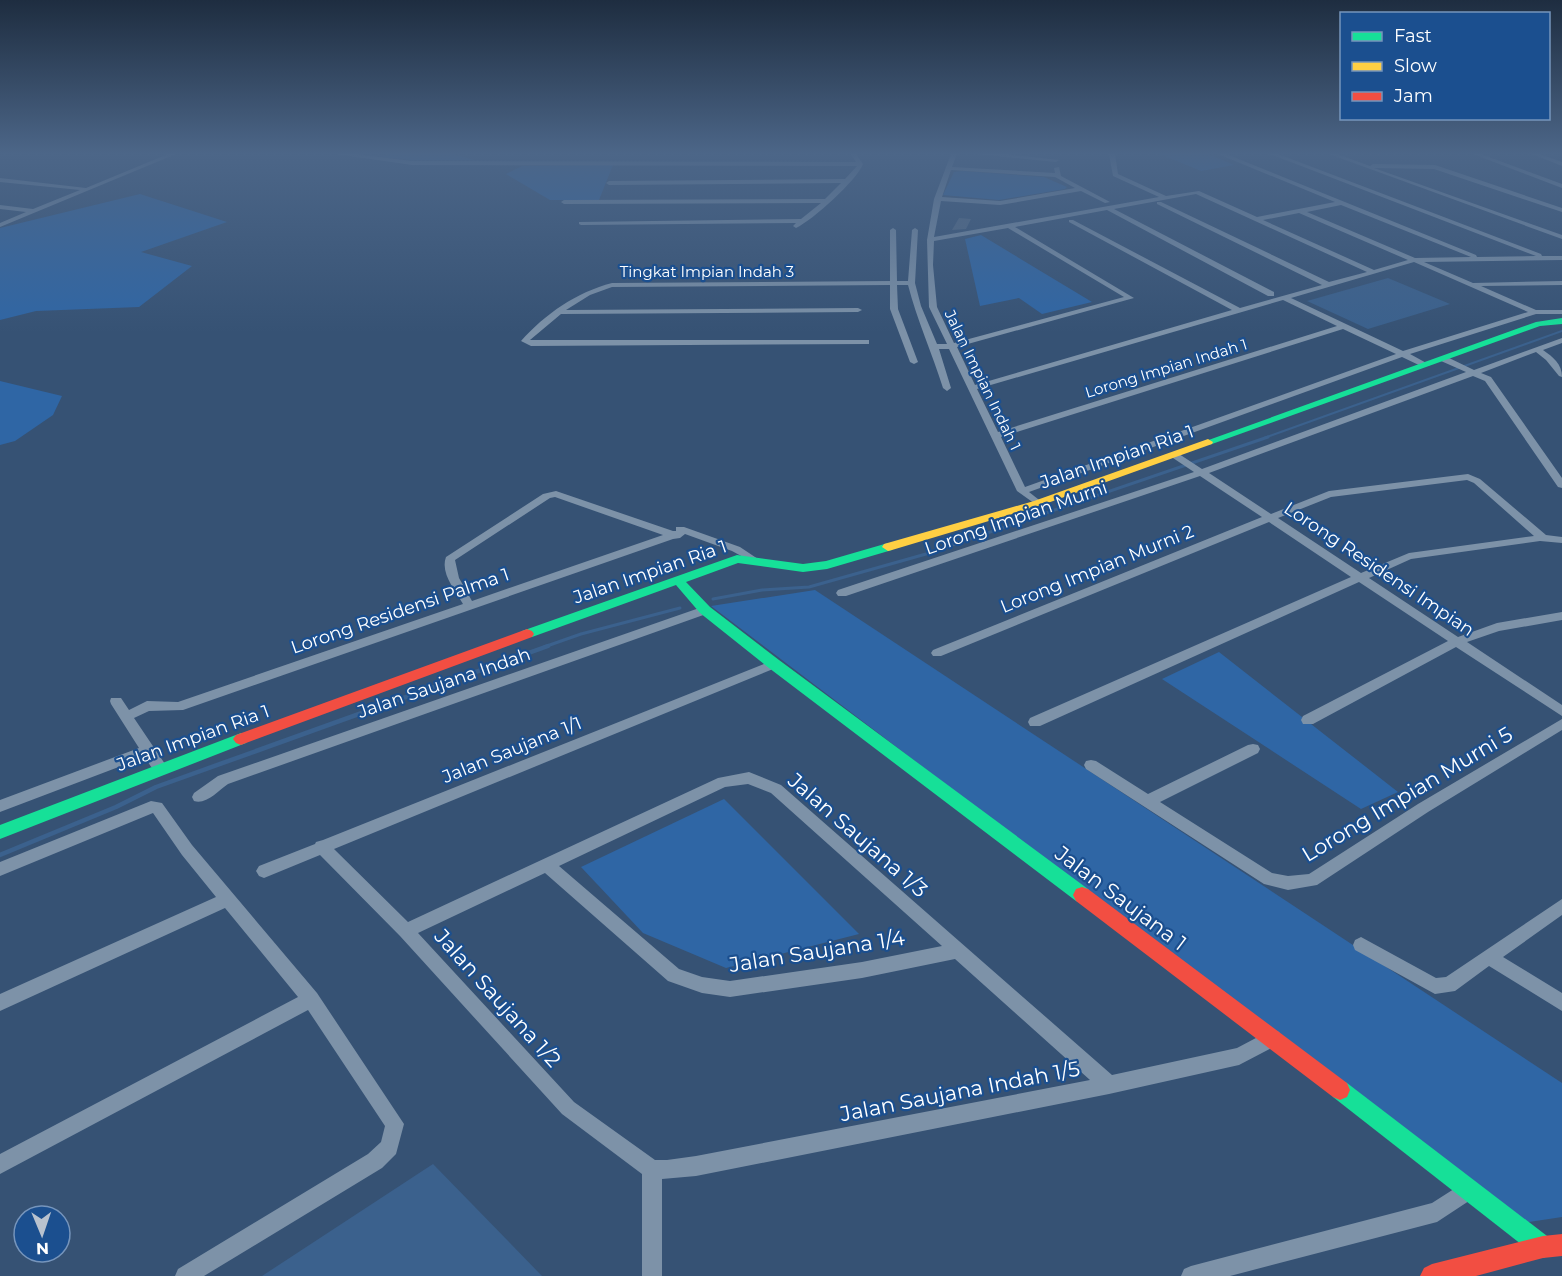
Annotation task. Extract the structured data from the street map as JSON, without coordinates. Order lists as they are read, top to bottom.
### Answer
{
  "streets": {
    "street": [
      "Tingkat Impian Indah 3",
      "Lorong Impian Indah 1",
      "Jalan Impian Indah 1",
      "Jalan Impian Ria 1",
      "Lorong Impian Murni",
      "Lorong Impian Murni 2",
      "Lorong Residensi Impian",
      "Lorong Residensi Palma 1",
      "Jalan Saujana Indah",
      "Jalan Saujana 1/1",
      "Lorong Impian Murni 5",
      "Jalan Saujana 1/3",
      "Jalan Saujana 1",
      "Jalan Saujana 1/4",
      "Jalan Saujana 1/2",
      "Jalan Saujana Indah 1/5"
    ]
  },
  "crossings": [
    ["Tingkat Impian Indah 3", "Jalan Impian Indah 1"],
    ["Lorong Impian Indah 1", "Jalan Impian Indah 1"],
    ["Jalan Impian Indah 1", "Jalan Impian Ria 1"],
    ["Jalan Impian Ria 1", "Lorong Residensi Impian"],
    ["Jalan Impian Ria 1", "Jalan Saujana 1"],
    ["Lorong Impian Murni", "Lorong Residensi Impian"],
    ["Lorong Impian Murni 2", "Lorong Residensi Impian"],
    ["Jalan Saujana Indah", "Jalan Saujana 1"],
    ["Jalan Saujana 1/1", "Jalan Saujana 1"],
    ["Jalan Saujana 1/1", "Jalan Saujana 1/2"],
    ["Jalan Saujana 1/3", "Jalan Saujana 1/4"],
    ["Jalan Saujana 1/3", "Jalan Saujana 1/2"],
    ["Jalan Saujana 1/3", "Jalan Saujana Indah 1/5"],
    ["Jalan Saujana 1", "Jalan Saujana Indah 1/5"],
    ["Jalan Saujana 1/2", "Jalan Saujana Indah 1/5"]
  ],
  "legend": ["Fast", "Slow", "Jam"],
  "north": "bottom"
}
